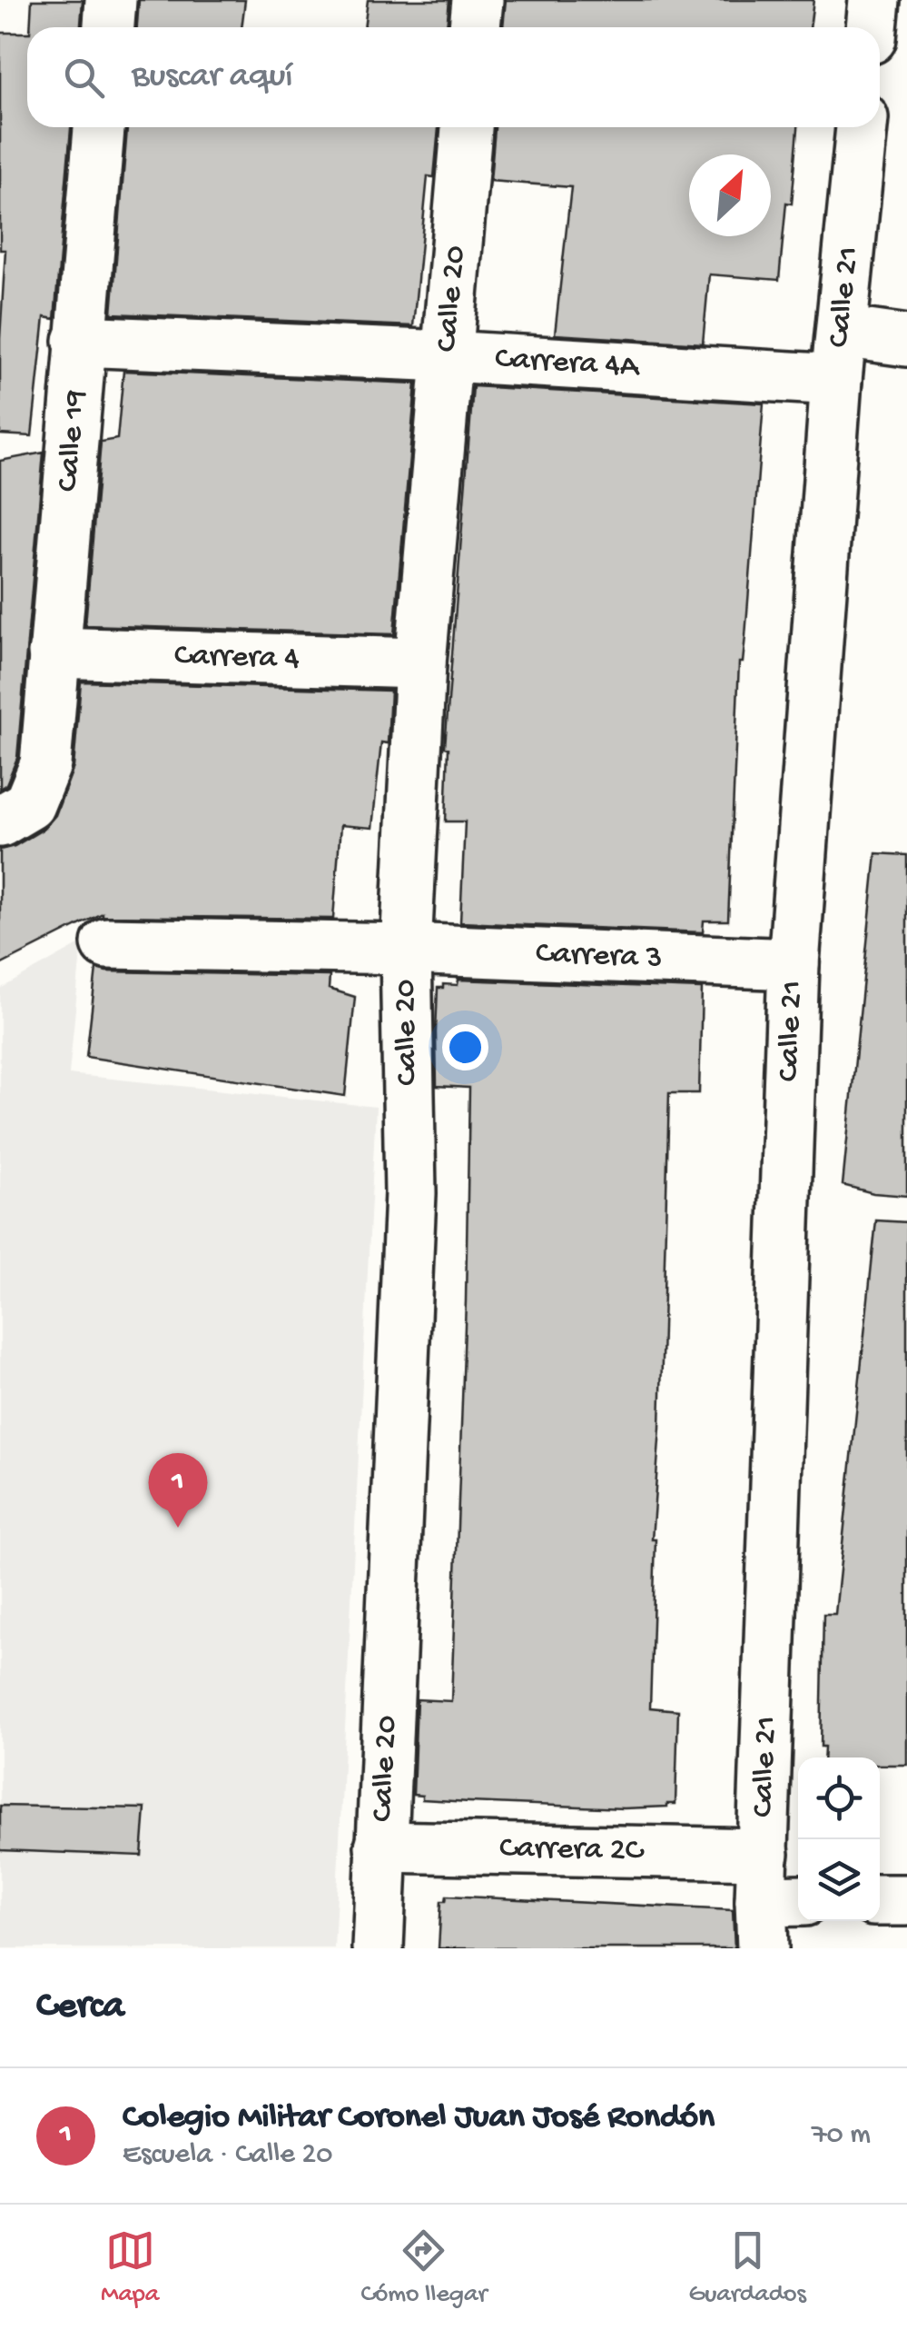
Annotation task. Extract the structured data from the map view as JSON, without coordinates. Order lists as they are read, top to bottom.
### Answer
{
  "streets": {
    "street": [
      "Calle 20",
      "Calle 21",
      "Carrera 4A",
      "Calle 19",
      "Carrera 4",
      "Carrera 3",
      "Carrera 2C"
    ]
  },
  "crossings": [
    ["Calle 20", "Carrera 4A"],
    ["Calle 20", "Carrera 4"],
    ["Calle 20", "Carrera 3"],
    ["Calle 20", "Carrera 2C"],
    ["Calle 21", "Carrera 4A"],
    ["Calle 21", "Carrera 3"],
    ["Calle 21", "Carrera 2C"],
    ["Carrera 4A", "Calle 19"],
    ["Calle 19", "Carrera 4"]
  ],
  "north": "top right",
  "page": {
    "search": "Buscar aquí",
    "pins": "1",
    "heading": "Cerca",
    "list": [
      {
        "mark": "1",
        "name": "Colegio Militar Coronel Juan José Rondón",
        "note": "Escuela · Calle 20",
        "value": "70 m"
      }
    ],
    "nav": ["Mapa", "Cómo llegar", "Guardados"]
  }
}
